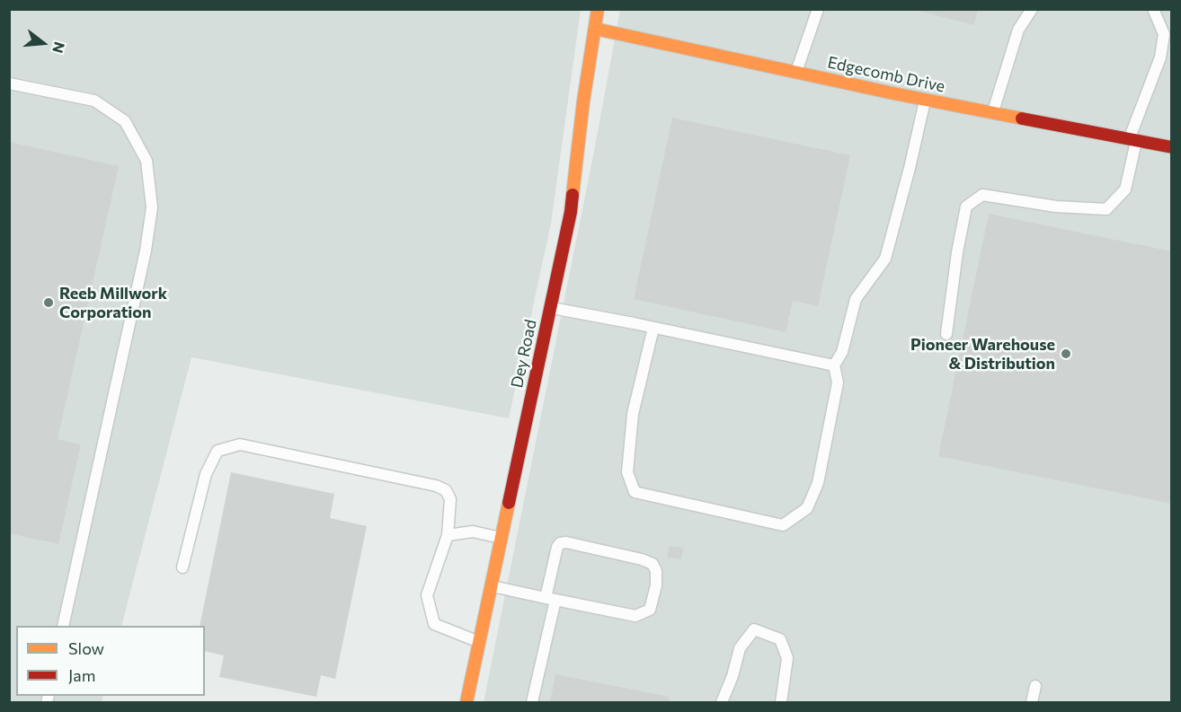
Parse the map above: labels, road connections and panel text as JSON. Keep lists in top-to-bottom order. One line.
{"streets":{"street":["Edgecomb Drive","Dey Road"]},"crossings":[["Edgecomb Drive","Dey Road"]],"places":["Reeb Millwork Corporation","Pioneer Warehouse & Distribution"],"legend":["Slow","Jam"],"north":"right"}
